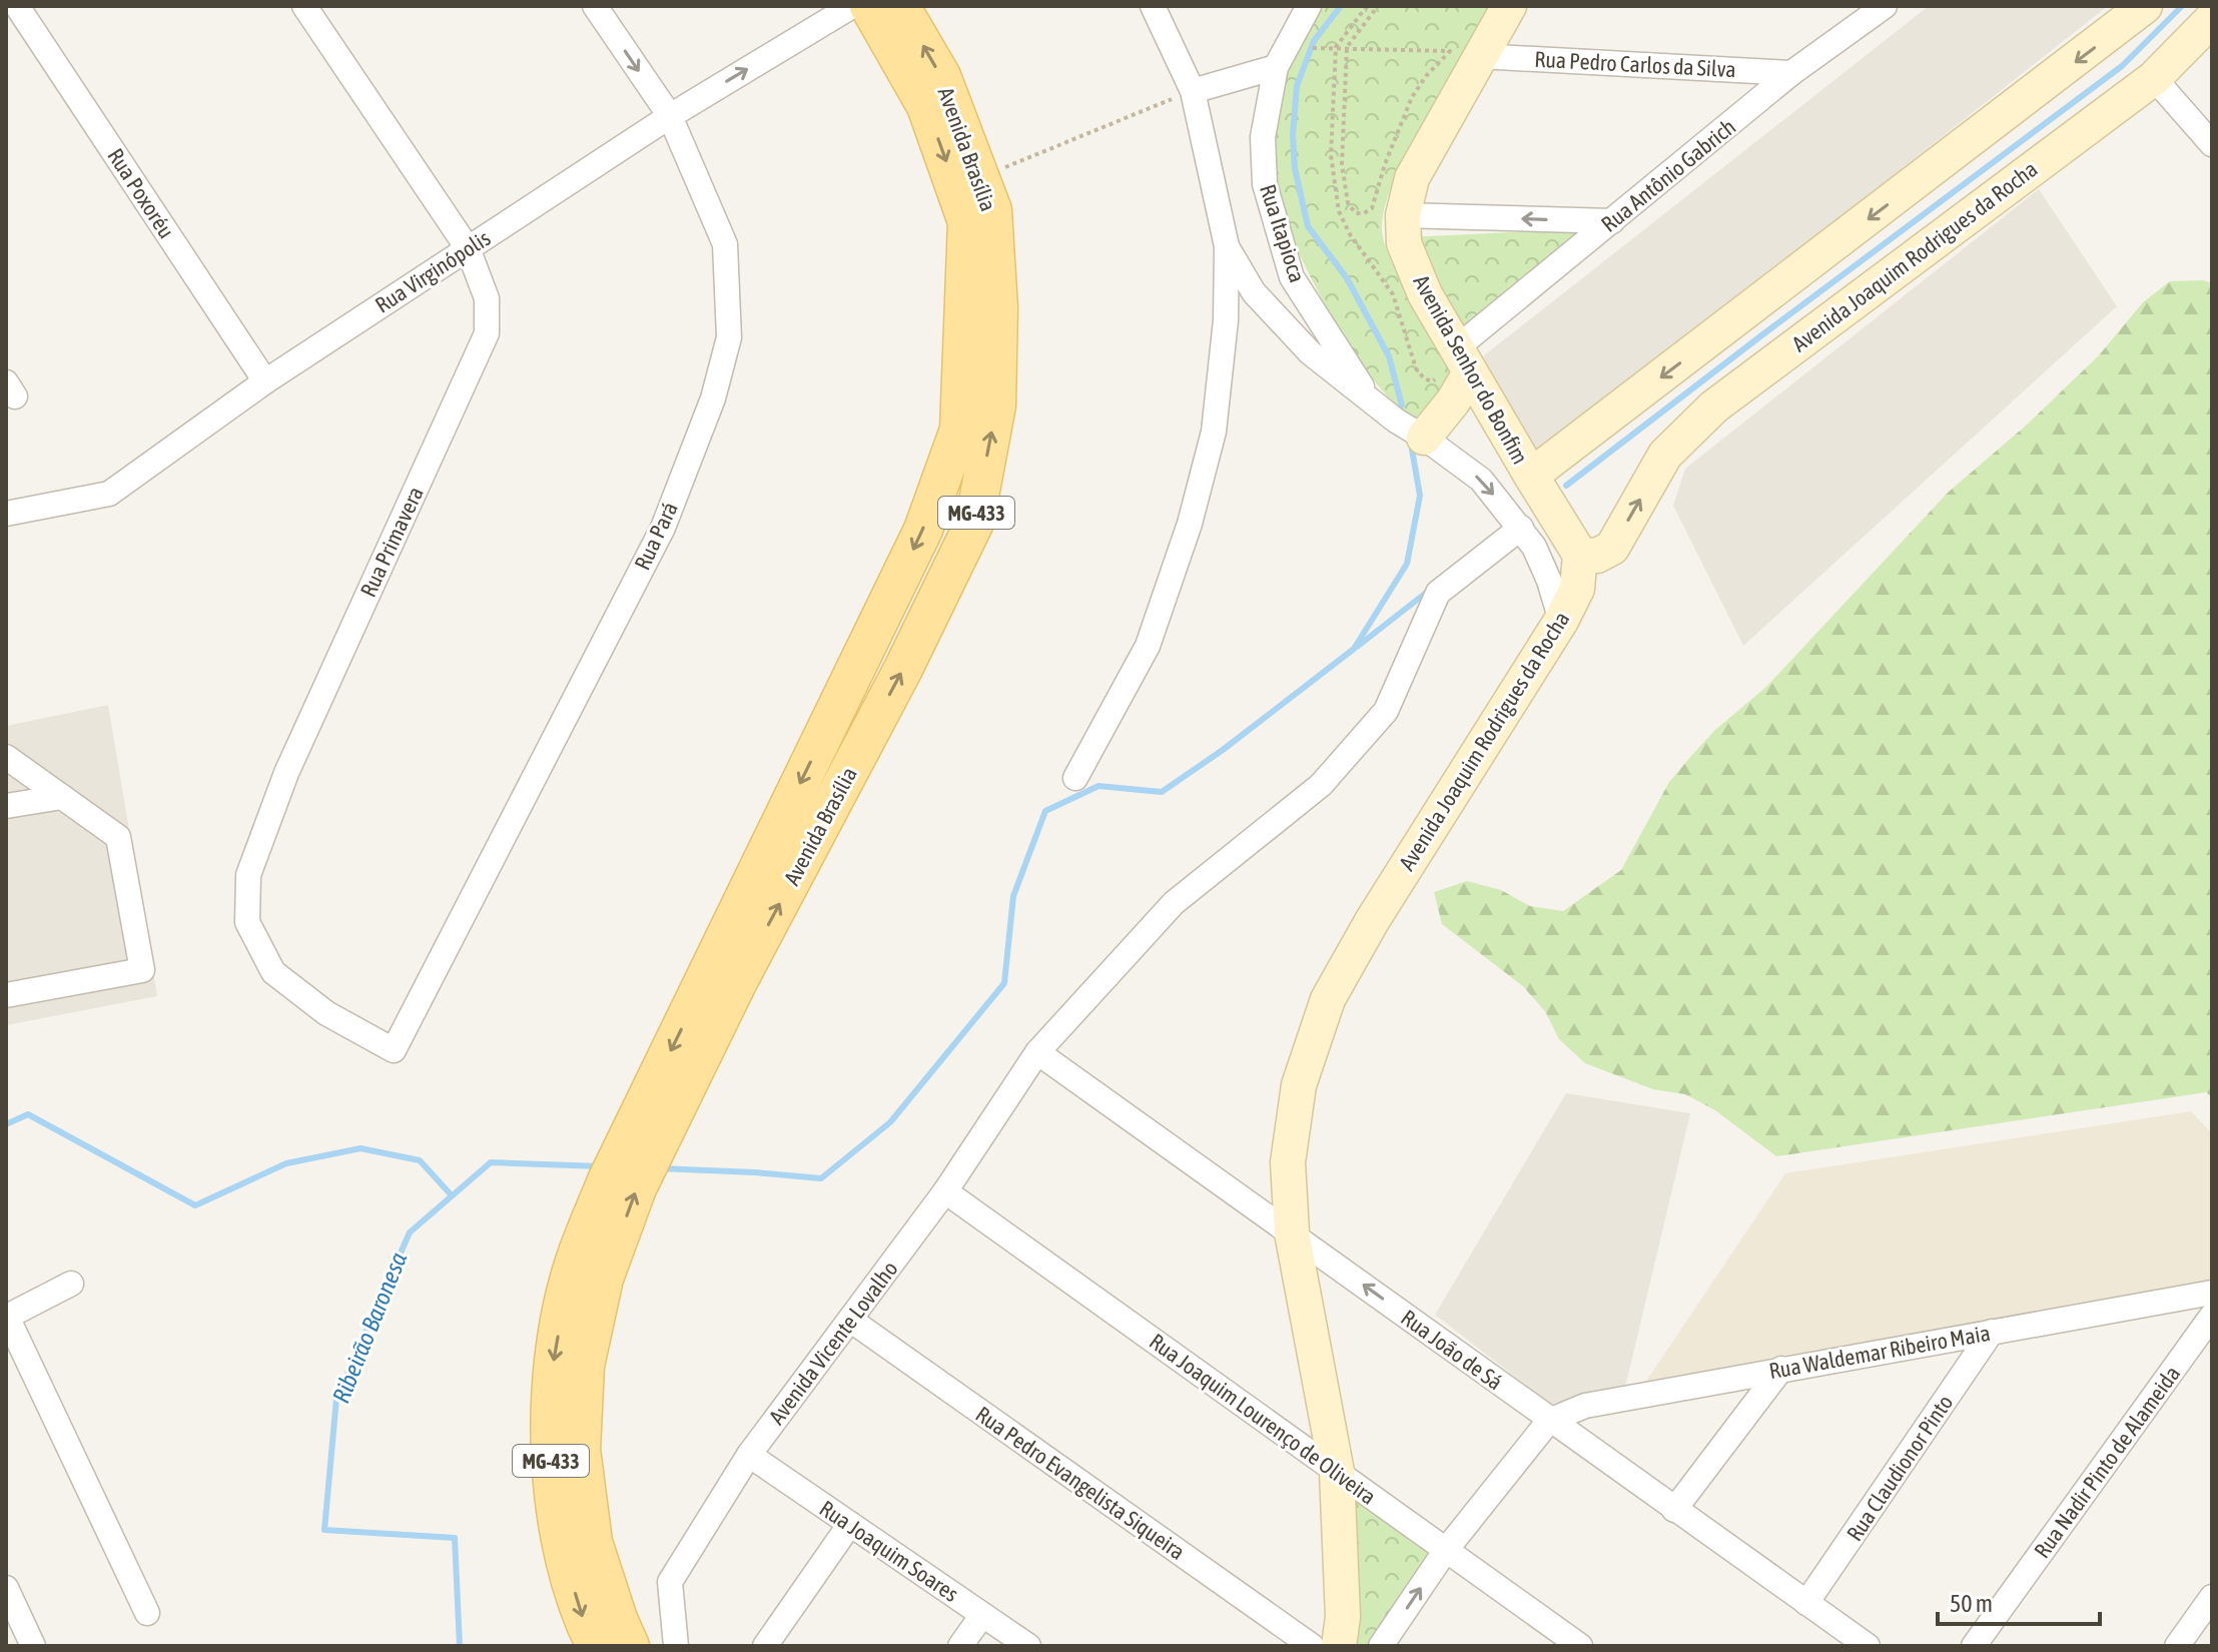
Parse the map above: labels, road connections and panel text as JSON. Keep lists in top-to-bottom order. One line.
{"streets":{"main road":["Avenida Brasília","MG-433"],"street":["Rua Pedro Carlos da Silva","Rua Antônio Gabrich","Rua Poxoréu","Rua Itapioca","Avenida Joaquim Rodrigues da Rocha","Rua Virginópolis","Avenida Senhor do Bonfim","Rua Pará","Rua Primavera","Avenida Vicente Lovalho","Rua João de Sá","Rua Waldemar Ribeiro Maia","Rua Joaquim Lourenço de Oliveira","Rua Nadir Pinto de Alameida","Rua Claudionor Pinto","Rua Pedro Evangelista Siqueira","Rua Joaquim Soares"]},"crossings":[["Rua Pedro Carlos da Silva","Rua Antônio Gabrich"],["Rua Pedro Carlos da Silva","Avenida Senhor do Bonfim"],["Rua Antônio Gabrich","Avenida Senhor do Bonfim"],["Rua Poxoréu","Rua Virginópolis"],["Avenida Joaquim Rodrigues da Rocha","Avenida Senhor do Bonfim"],["Avenida Joaquim Rodrigues da Rocha","Rua João de Sá"],["Avenida Joaquim Rodrigues da Rocha","Rua Joaquim Lourenço de Oliveira"],["Rua Virginópolis","Rua Pará"],["Rua Virginópolis","Rua Primavera"],["Rua Pará","Rua Primavera"],["Avenida Vicente Lovalho","Rua João de Sá"],["Avenida Vicente Lovalho","Rua Joaquim Lourenço de Oliveira"],["Avenida Vicente Lovalho","Rua Pedro Evangelista Siqueira"],["Avenida Vicente Lovalho","Rua Joaquim Soares"],["Rua João de Sá","Rua Waldemar Ribeiro Maia"],["Rua João de Sá","Rua Claudionor Pinto"],["Rua Waldemar Ribeiro Maia","Rua Claudionor Pinto"]],"water":["Ribeirão Baronesa"],"scale_bar":"50 m"}
